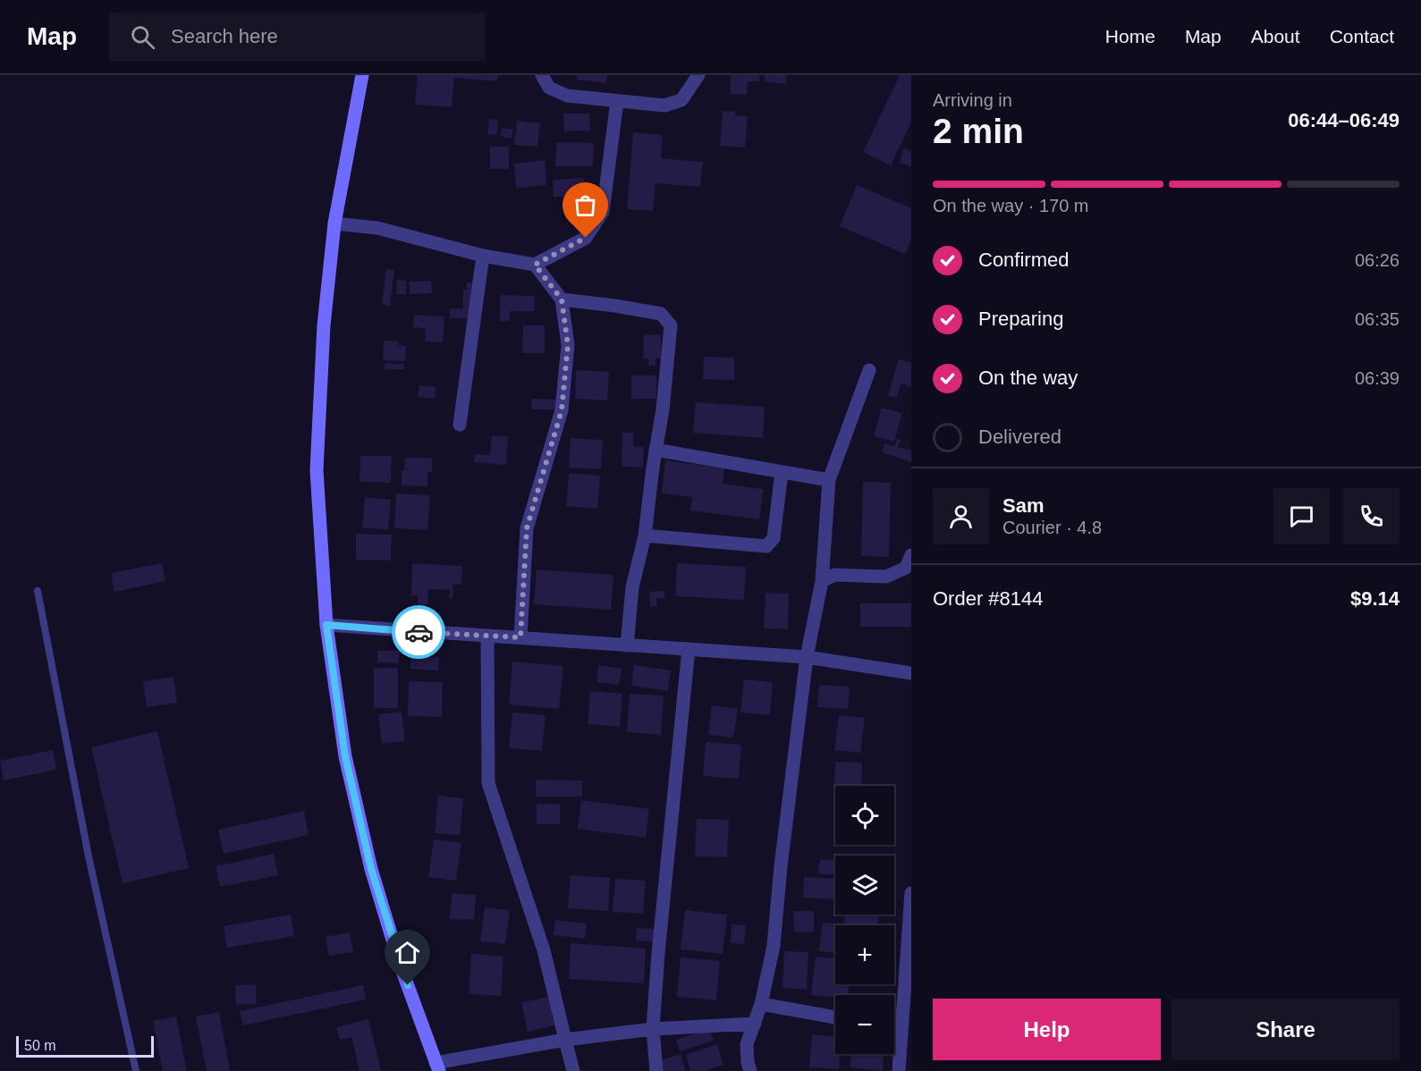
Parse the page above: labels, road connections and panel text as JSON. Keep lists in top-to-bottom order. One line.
{"scale_bar":"50 m","page":{"header":"Map","search":"Search here","nav":["Home","Map","About","Contact"],"heading":["2 min","Arriving in","06:44–06:49"],"panel":["Sam","Courier · 4.8","Order #8144","$9.14"],"bar":"On the way · 170 m","list":[["Confirmed","06:26"],["Preparing","06:35"],["On the way","06:39"],"Delivered"],"map_buttons":["+","−"],"buttons":["Help","Share"],"scale":"50 m"}}
